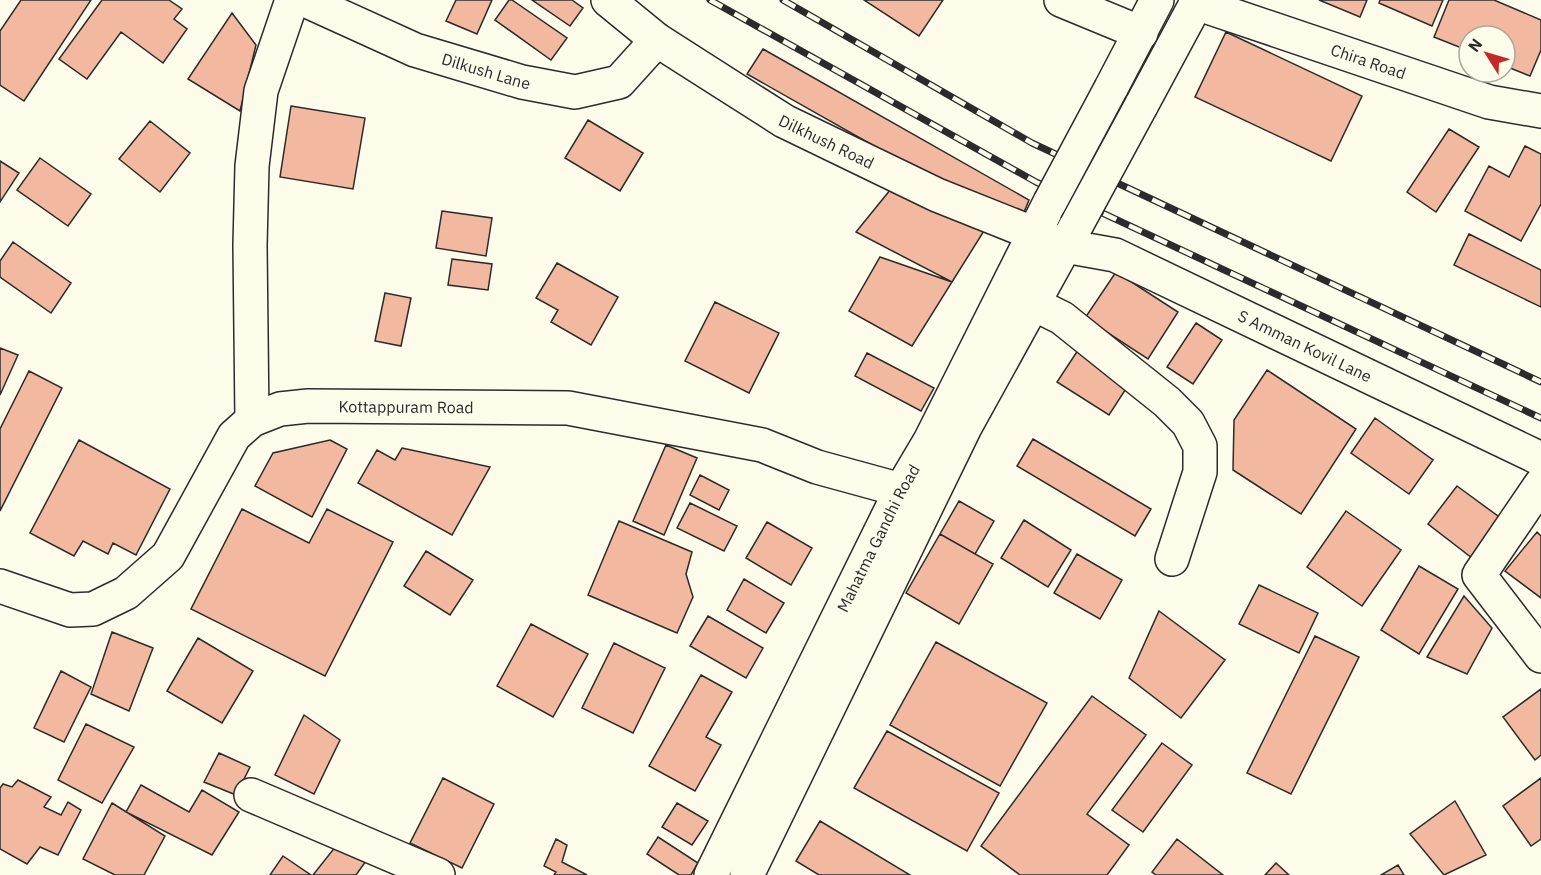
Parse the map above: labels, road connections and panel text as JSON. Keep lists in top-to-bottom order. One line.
{"streets":{"street":["Chira Road","Dilkush Lane","Dilkhush Road","S Amman Kovil Lane","Kottappuram Road","Mahatma Gandhi Road"]},"crossings":[["Chira Road","Mahatma Gandhi Road"],["Dilkush Lane","Dilkhush Road"],["Dilkhush Road","S Amman Kovil Lane"],["Dilkhush Road","Mahatma Gandhi Road"],["S Amman Kovil Lane","Mahatma Gandhi Road"],["Kottappuram Road","Mahatma Gandhi Road"]],"north":"top left"}
